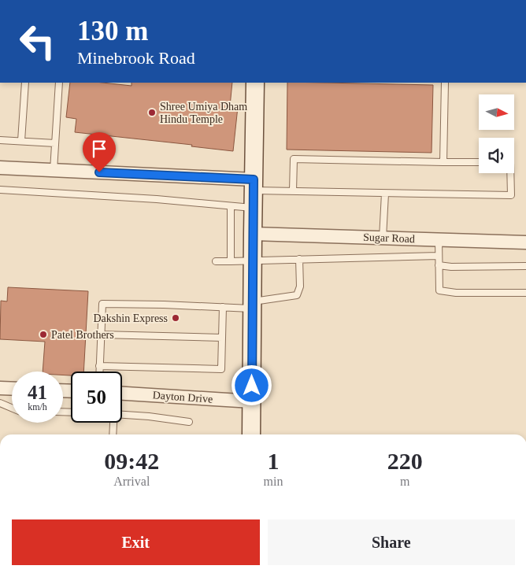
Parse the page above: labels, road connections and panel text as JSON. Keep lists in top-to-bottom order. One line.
{"streets":{"street":["Sugar Road","Dayton Drive"]},"places":["Shree Umiya Dham Hindu Temple","Dakshin Express","Patel Brothers"],"north":"right","page":{"turn":["130 m","Minebrook Road"],"speed":"41 km/h","limit":"50","eta":["09:42","Arrival","1","min","220","m"],"buttons":["Exit","Share"]}}
